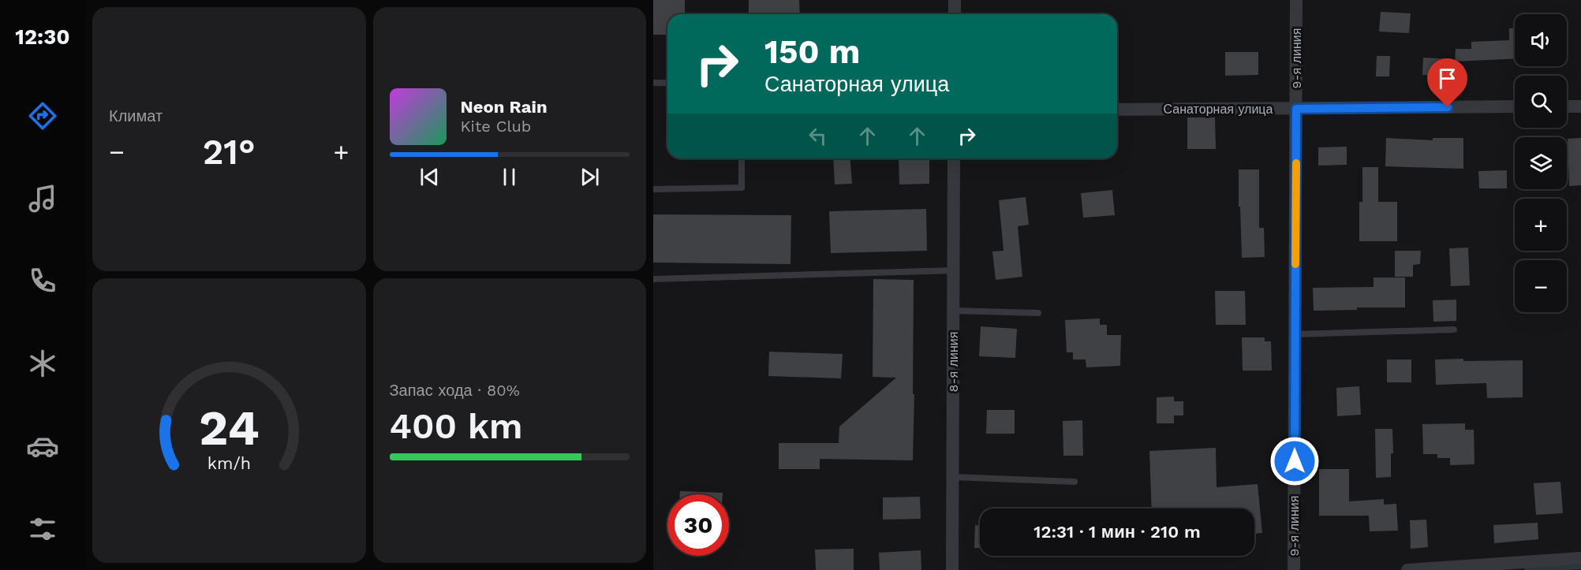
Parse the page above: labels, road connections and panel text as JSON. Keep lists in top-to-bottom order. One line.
{"streets":{"street":["9-я линия","Санаторная улица","8-я линия"]},"crossings":[["9-я линия","Санаторная улица"]],"page":{"tabs":"12:30","tile":["Климат",["Запас хода · 80%","400 km"]],"map_buttons":["+","−"],"turn":["150 m","Санаторная улица"],"song":["Neon Rain","Kite Club"],"heat":["−","21°","+"],"limit":"30","trip":"12:31 · 1 мин · 210 m","gauge":["24","km/h"]}}
